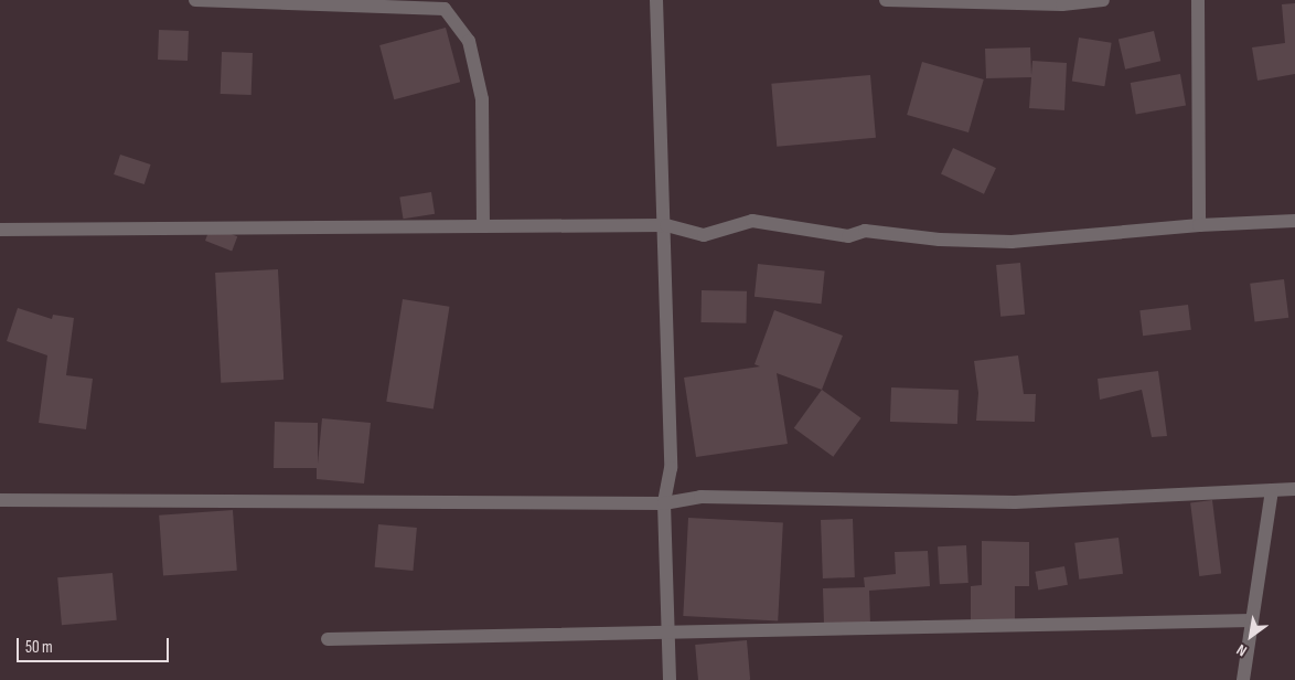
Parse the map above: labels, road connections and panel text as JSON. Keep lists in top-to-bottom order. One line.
{"scale_bar":"50 m","north":"bottom left"}
